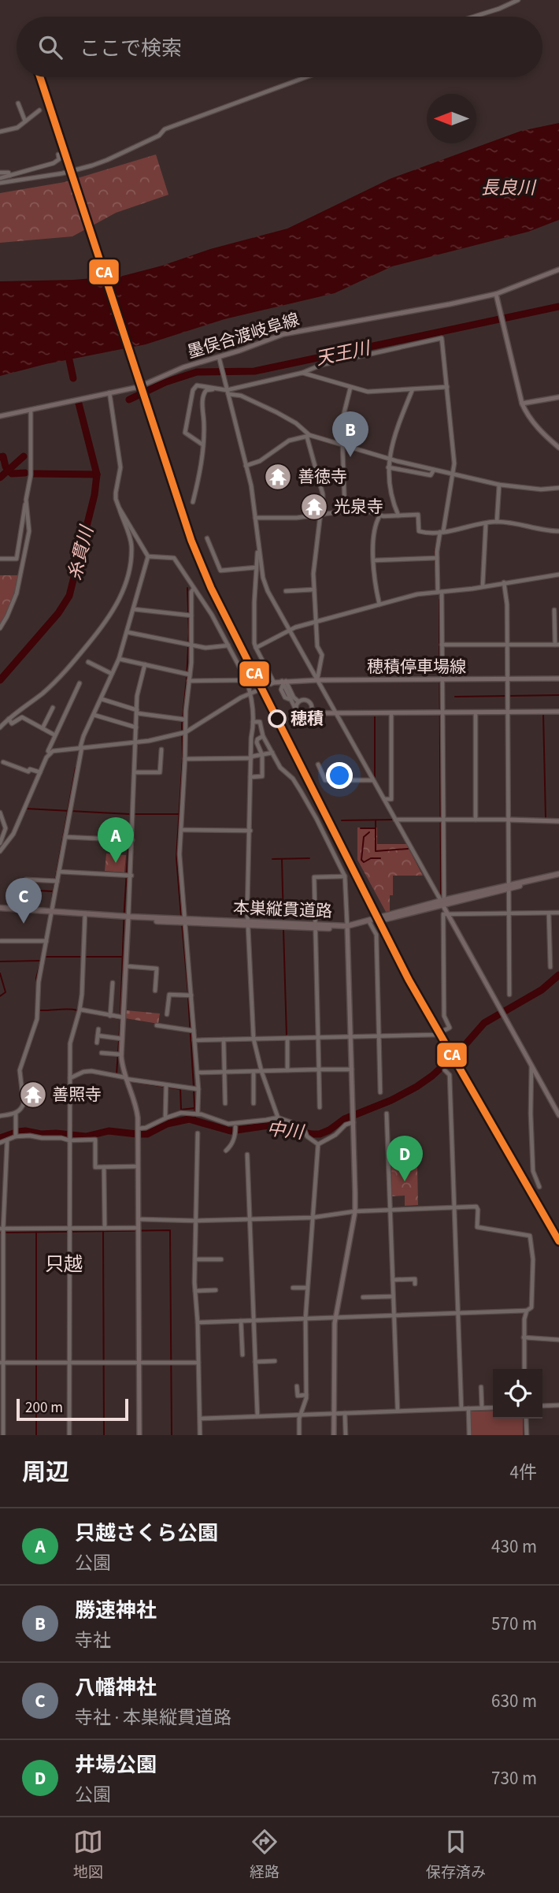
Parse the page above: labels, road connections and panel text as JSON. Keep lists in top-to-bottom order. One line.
{"streets":{"main road":["本巣縦貫道路"],"street":["墨俣合渡岐阜線","穂積停車場線"]},"districts":["只越"],"water":["長良川","天王川","糸貫川","中川"],"places":{"temple":["善徳寺","光泉寺","善照寺"],"other":["穂積"]},"lines":["transit line CA"],"scale_bar":"200 m","north":"left","page":{"search":"ここで検索","pins":["B","A","C","D"],"scale":"200 m","heading":["周辺","4件"],"list":[{"mark":"A","name":"只越さくら公園","note":"公園","value":"430 m"},{"mark":"B","name":"勝速神社","note":"寺社","value":"570 m"},{"mark":"C","name":"八幡神社","note":"寺社 · 本巣縦貫道路","value":"630 m"},{"mark":"D","name":"井場公園","note":"公園","value":"730 m"}],"nav":["地図","経路","保存済み"]}}
